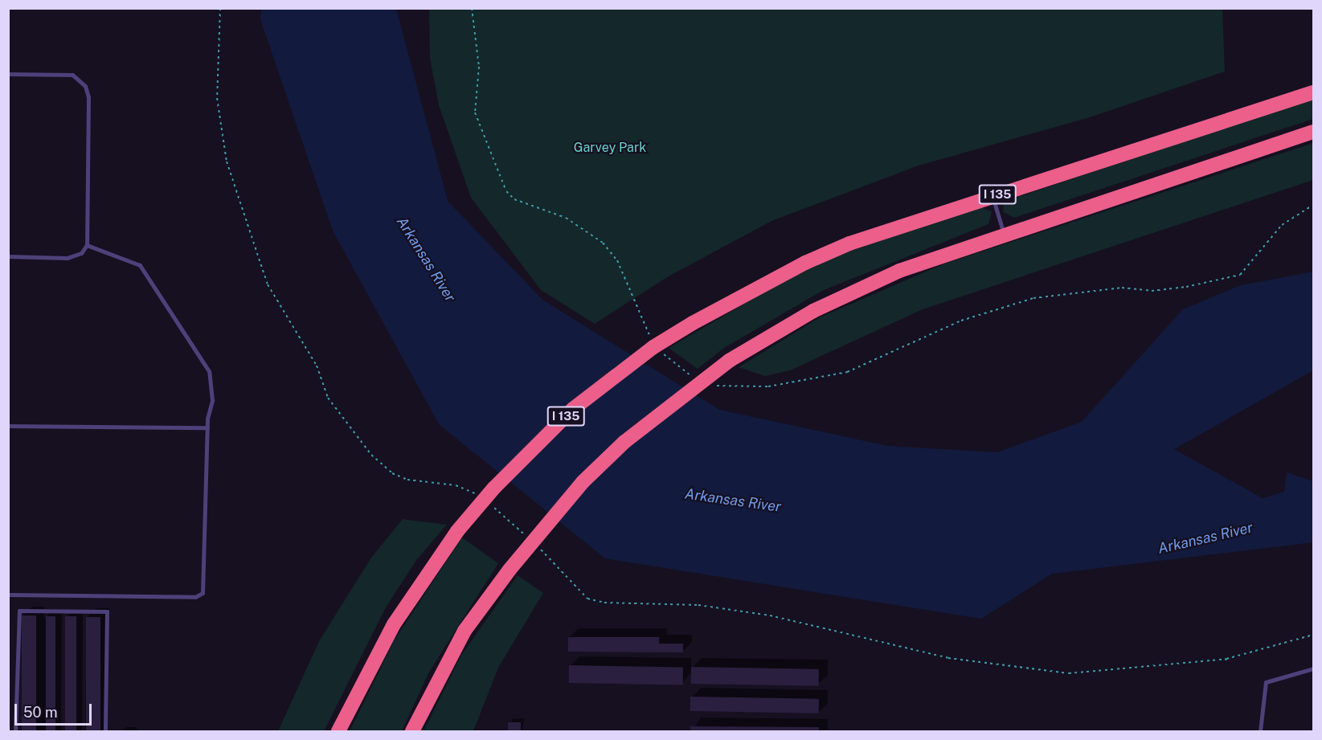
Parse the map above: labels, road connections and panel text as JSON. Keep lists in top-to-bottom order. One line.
{"streets":{"highway":["I 135"]},"water":["Arkansas River"],"parks":["Garvey Park"],"scale_bar":"50 m"}
